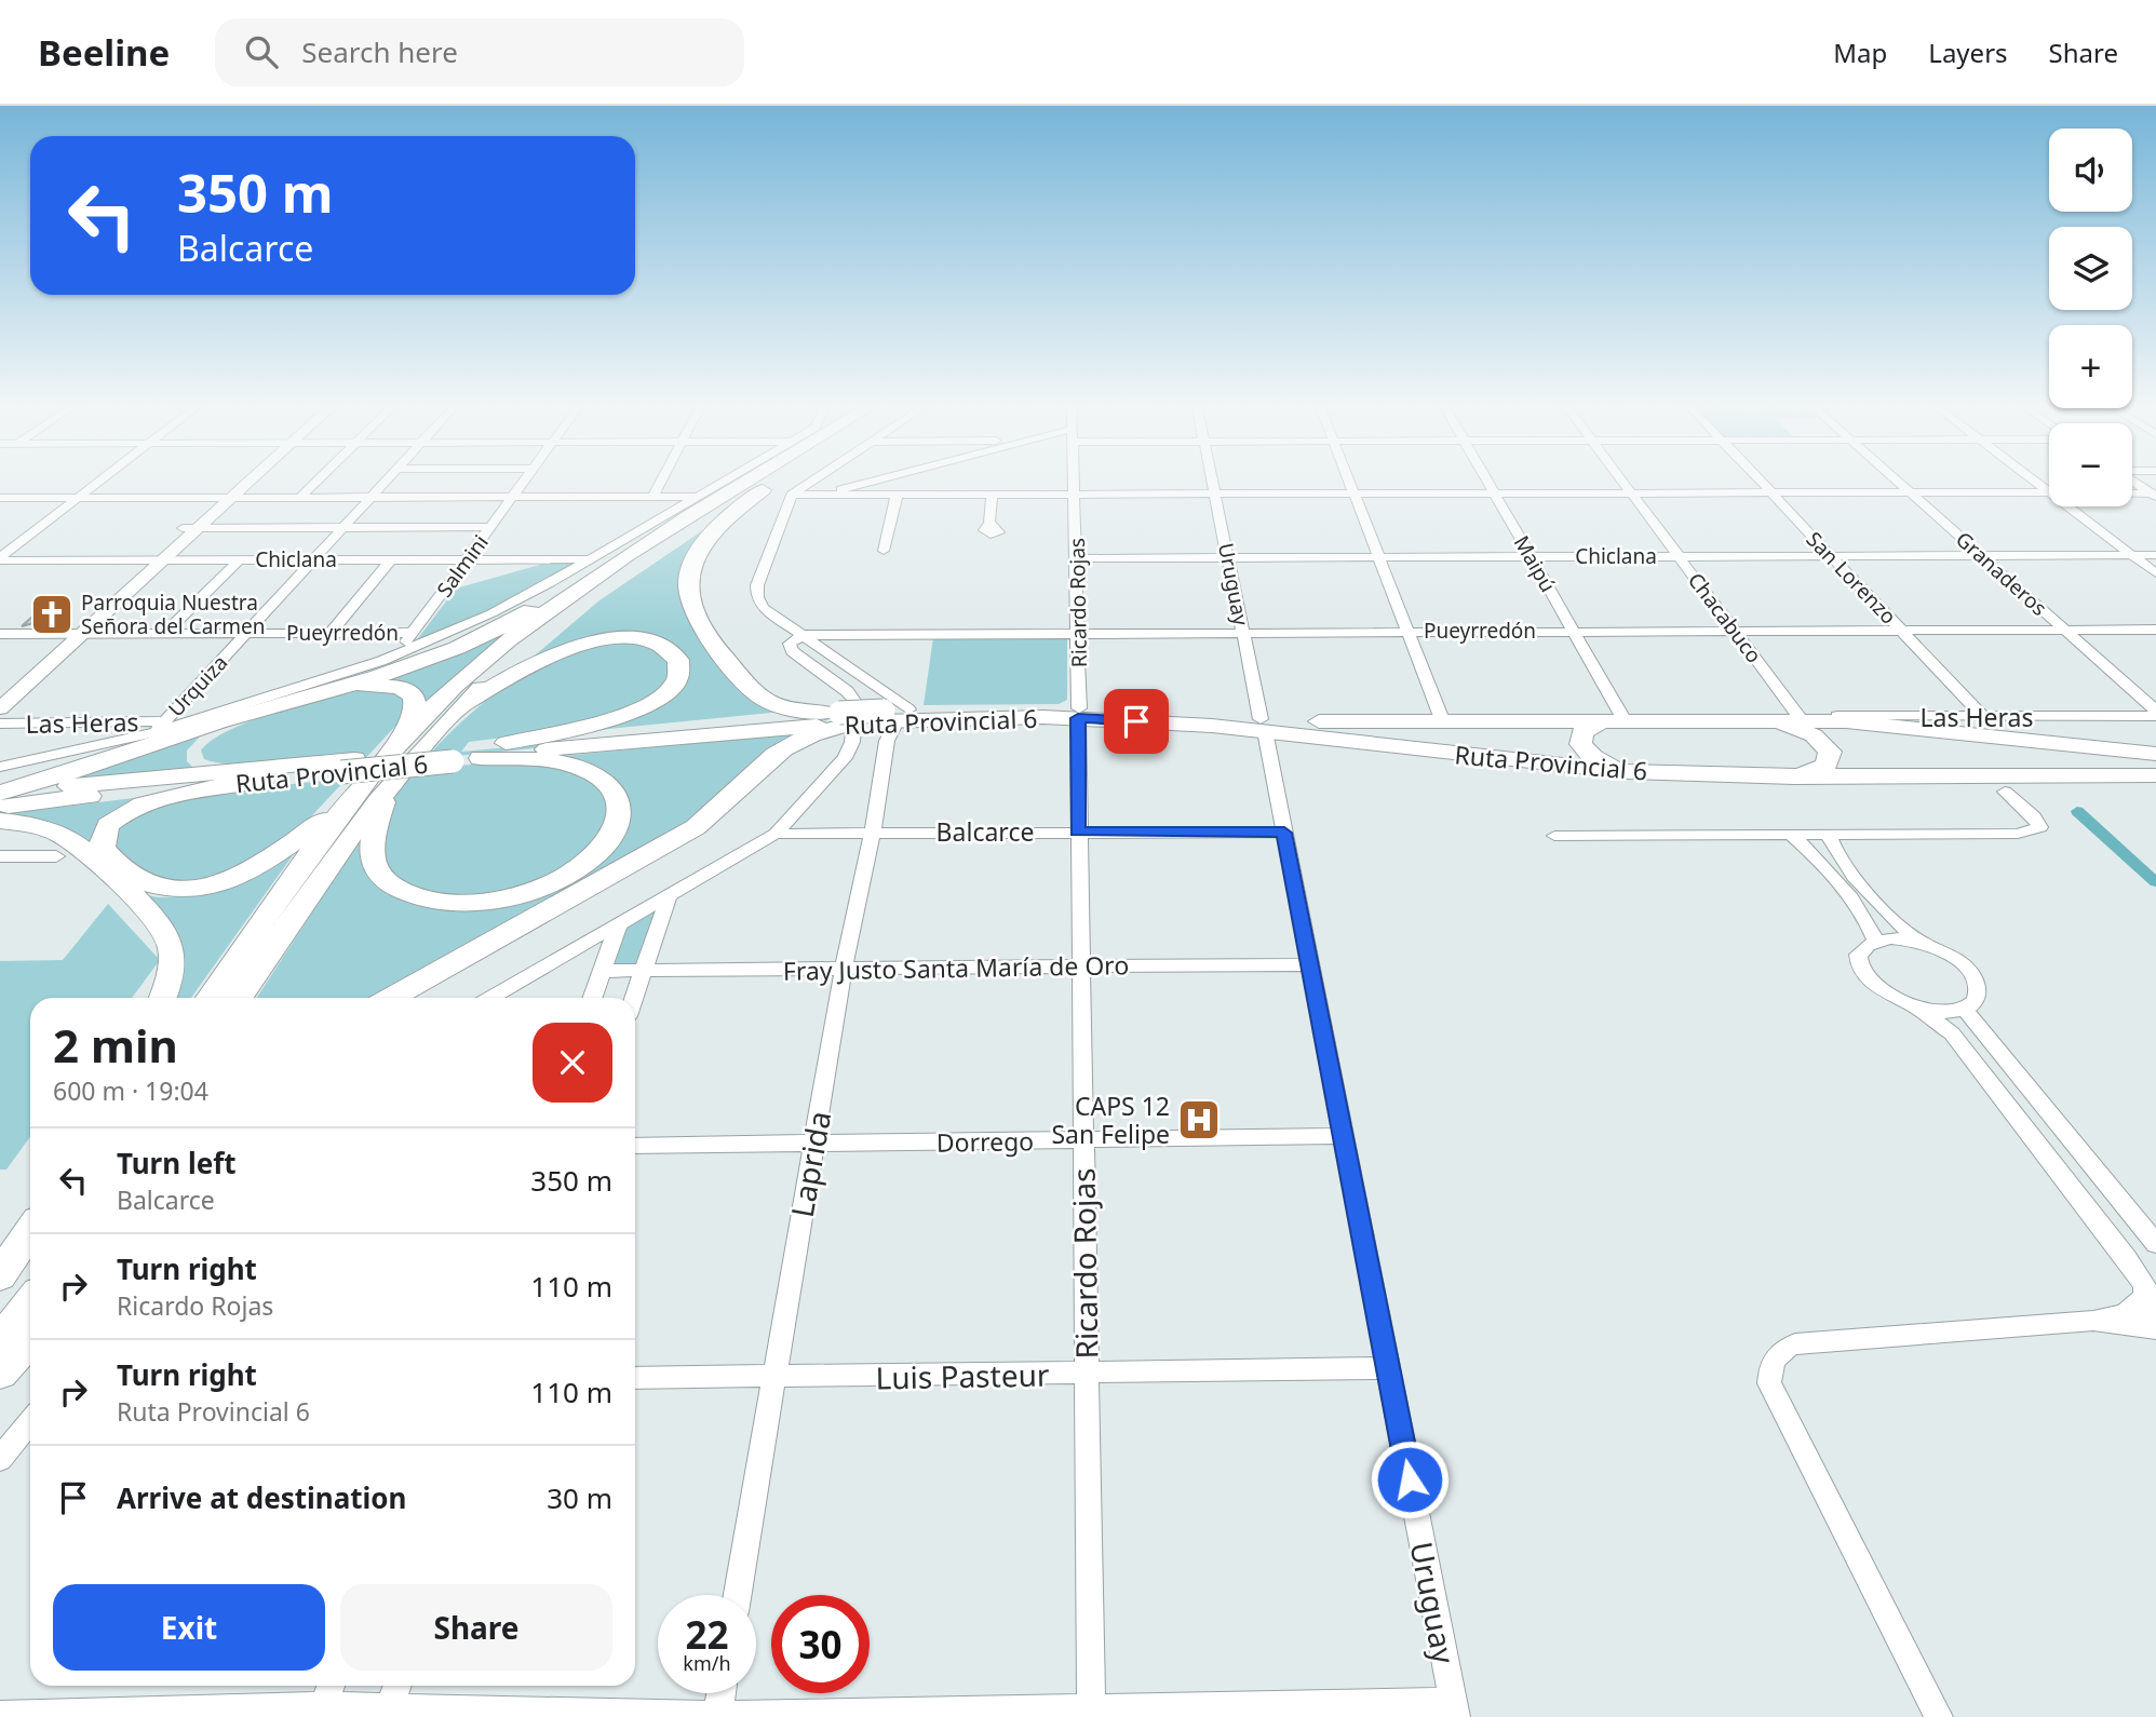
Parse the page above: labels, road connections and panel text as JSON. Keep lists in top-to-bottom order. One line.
{"streets":{"highway":["Ruta Provincial 6"],"street":["Chiclana","Maipú","Salmini","Granaderos","San Lorenzo","Uruguay","Ricardo Rojas","Chacabuco","Pueyrredón","Urquiza","Las Heras","Balcarce","Fray Justo Santa María de Oro","Dorrego","Laprida","Luis Pasteur"]},"crossings":[["Chiclana","Maipú"],["Chiclana","Salmini"],["Chiclana","Granaderos"],["Chiclana","San Lorenzo"],["Chiclana","Uruguay"],["Chiclana","Ricardo Rojas"],["Chiclana","Chacabuco"],["Chiclana","Urquiza"],["Maipú","Pueyrredón"],["Maipú","Ruta Provincial 6"],["Salmini","Pueyrredón"],["Granaderos","Pueyrredón"],["San Lorenzo","Pueyrredón"],["San Lorenzo","Las Heras"],["Uruguay","Pueyrredón"],["Uruguay","Ruta Provincial 6"],["Uruguay","Balcarce"],["Uruguay","Fray Justo Santa María de Oro"],["Uruguay","Dorrego"],["Uruguay","Luis Pasteur"],["Ricardo Rojas","Pueyrredón"],["Ricardo Rojas","Ruta Provincial 6"],["Ricardo Rojas","Balcarce"],["Ricardo Rojas","Fray Justo Santa María de Oro"],["Ricardo Rojas","Dorrego"],["Ricardo Rojas","Luis Pasteur"],["Chacabuco","Pueyrredón"],["Chacabuco","Las Heras"],["Chacabuco","Ruta Provincial 6"],["Pueyrredón","Urquiza"],["Urquiza","Las Heras"],["Las Heras","Ruta Provincial 6"],["Ruta Provincial 6","Laprida"],["Balcarce","Laprida"],["Fray Justo Santa María de Oro","Laprida"],["Dorrego","Laprida"],["Laprida","Luis Pasteur"]],"places":{"church":["Parroquia Nuestra Señora del Carmen"],"hospital":["CAPS 12 San Felipe"]},"page":{"header":"Beeline","search":"Search here","nav":["Map","Layers","Share"],"map_buttons":["+","−"],"turn":["350 m","Balcarce"],"heading":["2 min","600 m · 19:04"],"list":[{"name":"Turn left","note":"Balcarce","value":"350 m"},{"name":"Turn right","note":"Ricardo Rojas","value":"110 m"},{"name":"Turn right","note":"Ruta Provincial 6","value":"110 m"},{"name":"Arrive at destination","value":"30 m"}],"buttons":["Exit","Share"],"speed":"22 km/h","limit":"30"}}
